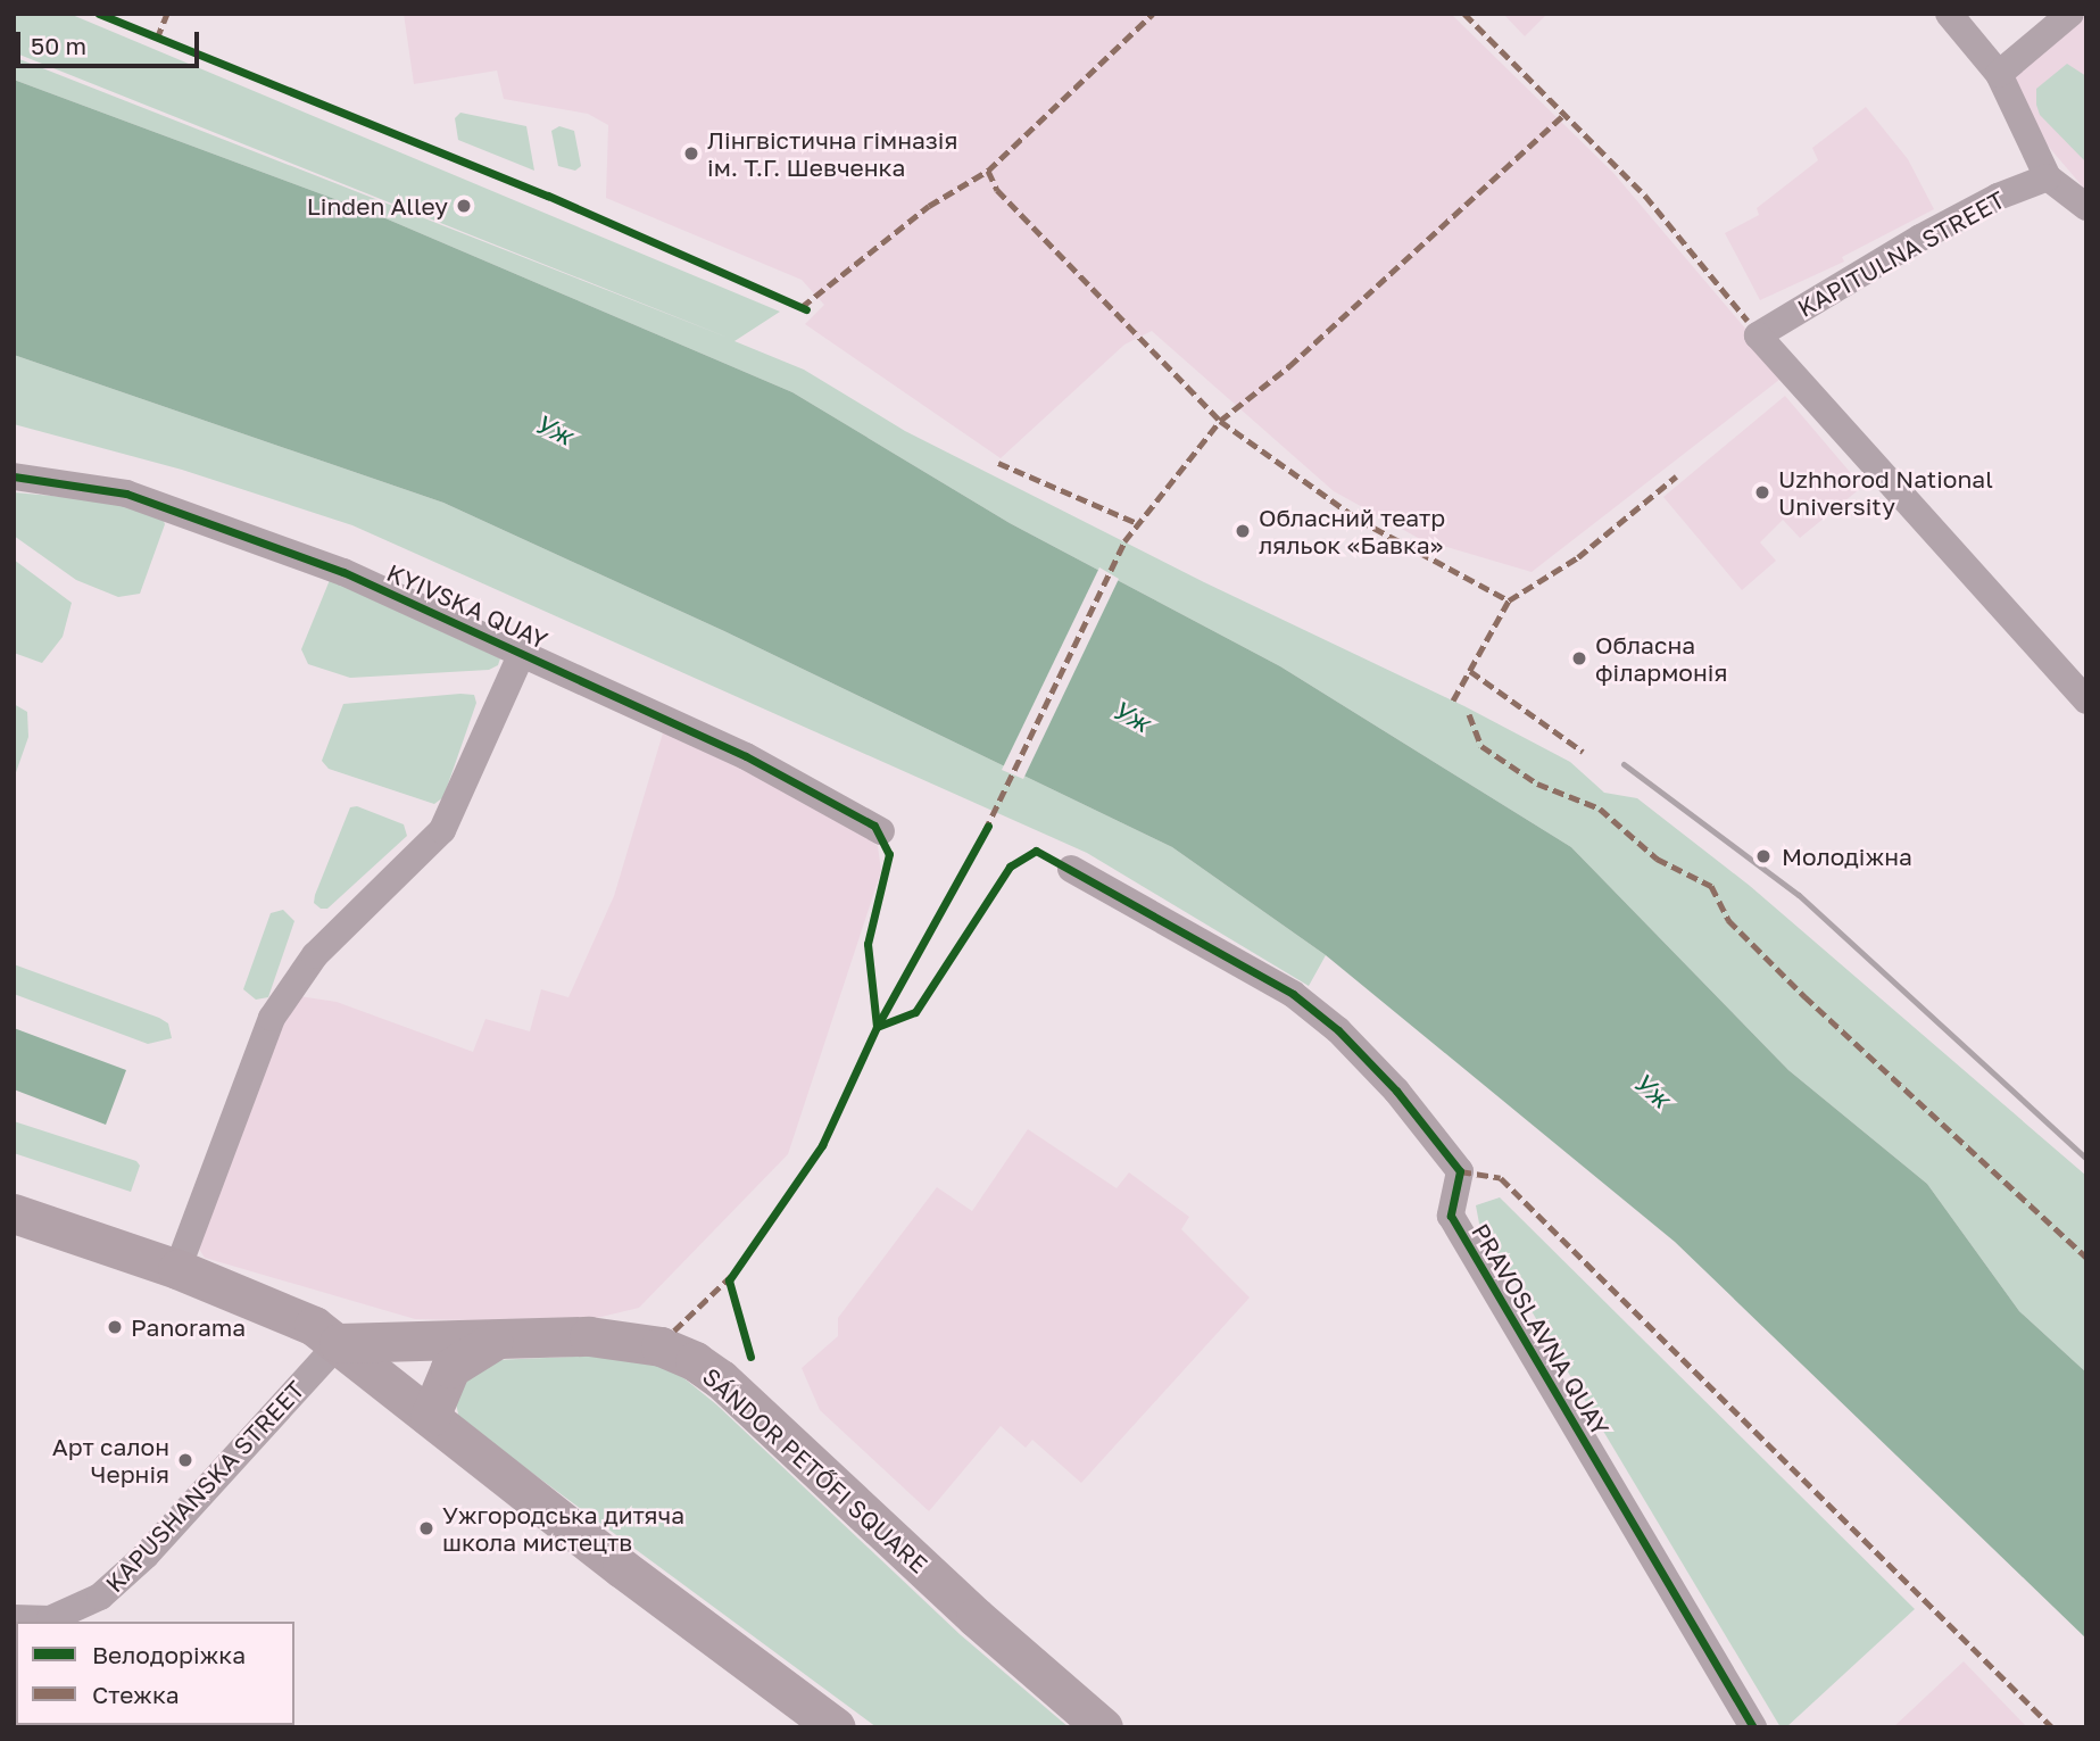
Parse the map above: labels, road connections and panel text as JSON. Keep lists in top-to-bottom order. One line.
{"streets":{"main road":["SÁNDOR PETŐFI SQUARE"],"street":["KAPITULNA STREET","KYIVSKA QUAY","PRAVOSLAVNA QUAY","KAPUSHANSKA STREET"]},"crossings":[["SÁNDOR PETŐFI SQUARE","KAPUSHANSKA STREET"]],"water":["Уж"],"places":["Лінгвістична гімназія ім. Т.Г. Шевченка","Linden Alley","Uzhhorod National University","Обласний театр ляльок «Бавка»","Обласна філармонія","Молодіжна","Panorama","Арт салон Чернія","Ужгородська дитяча школа мистецтв"],"legend":["Велодоріжка","Стежка"],"scale_bar":"50 m"}
